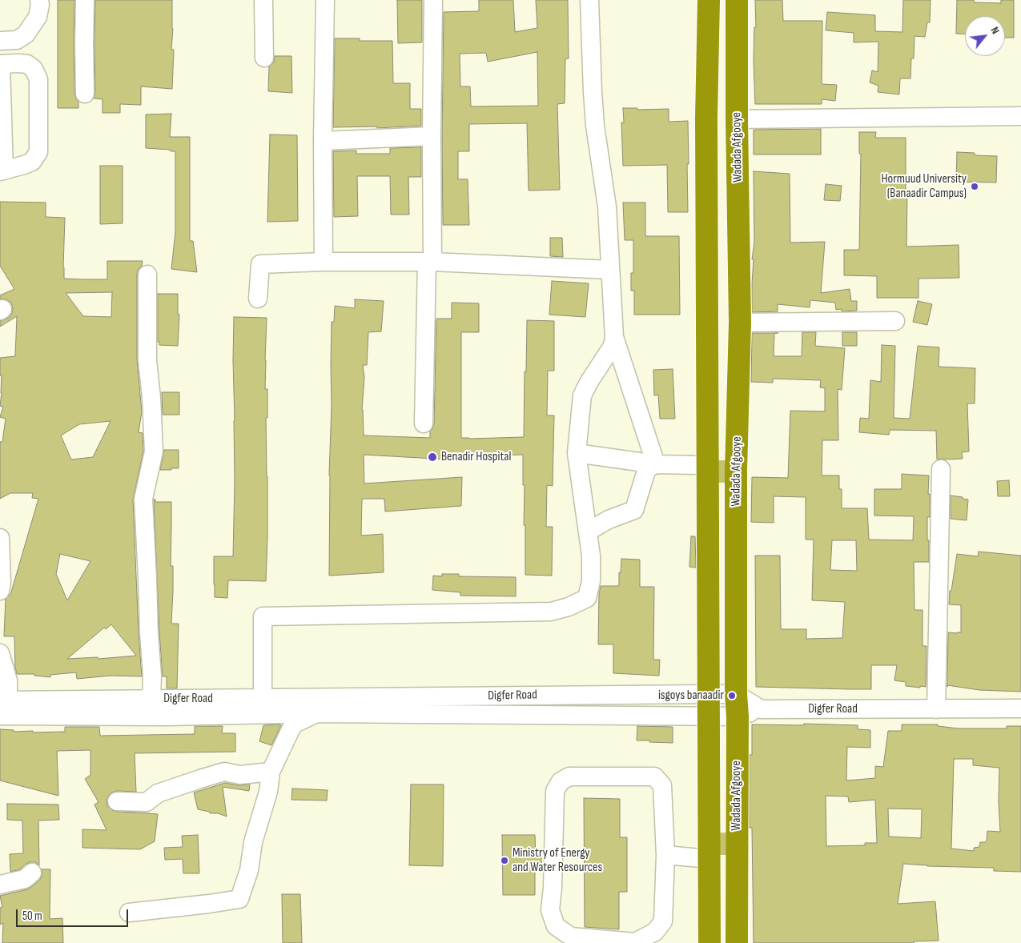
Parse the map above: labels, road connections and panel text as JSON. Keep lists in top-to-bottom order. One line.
{"streets":{"highway":["Wadada Afgooye"],"street":["Digfer Road"]},"crossings":[["Wadada Afgooye","Digfer Road"]],"places":["Hormuud University (Banaadir Campus)","Benadir Hospital","isgoys banaadir","Ministry of Energy and Water Resources"],"scale_bar":"50 m","north":"top right"}
